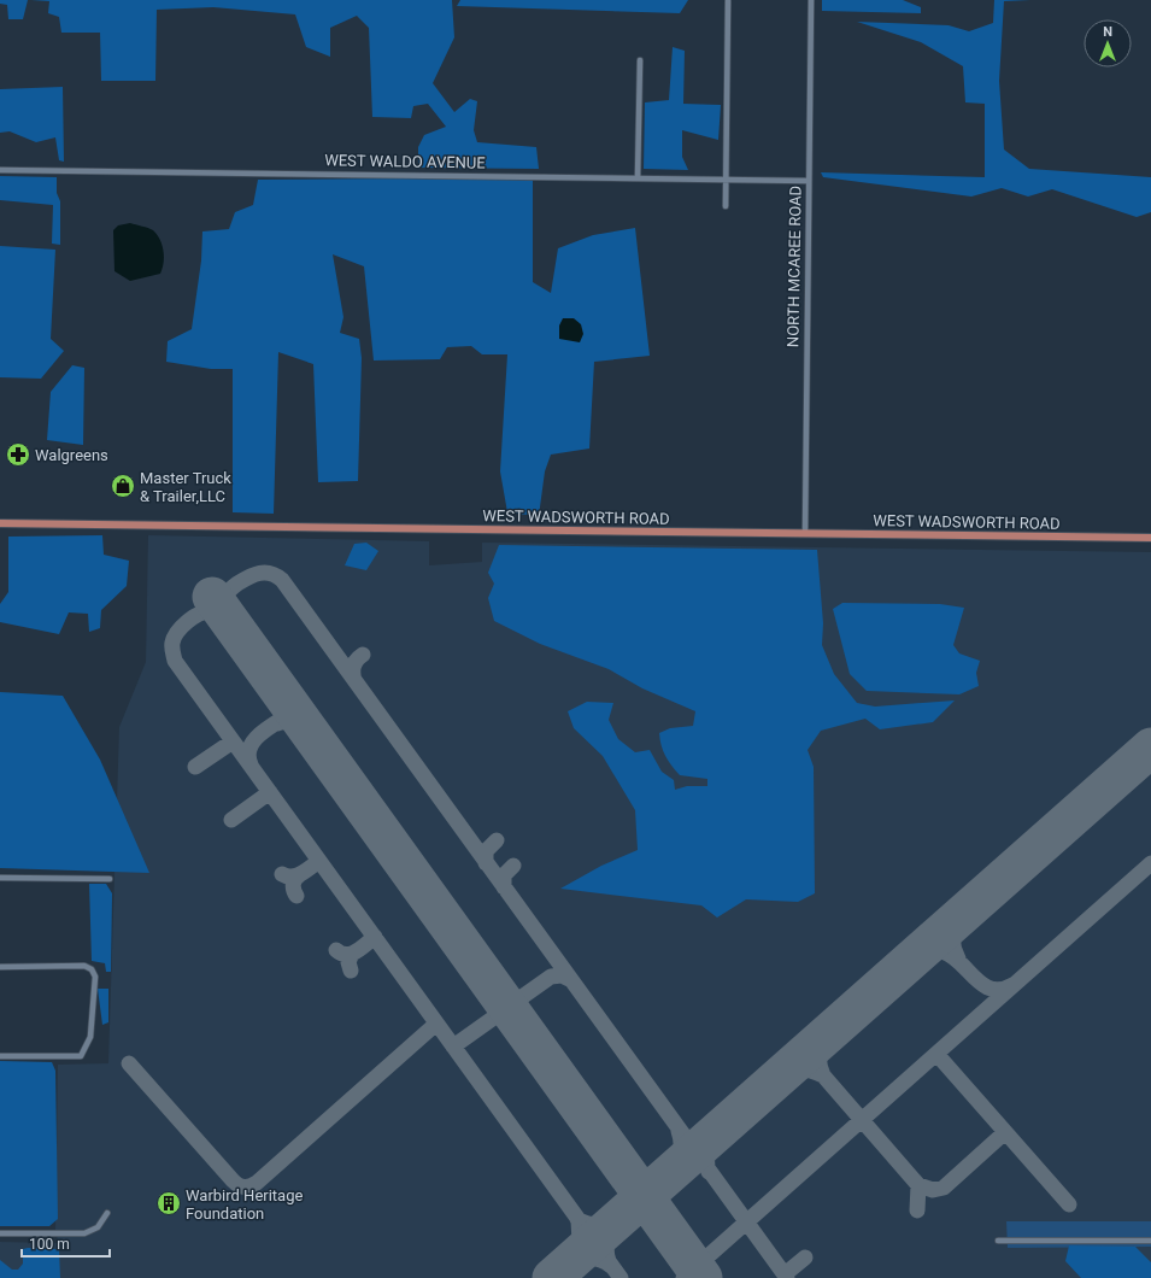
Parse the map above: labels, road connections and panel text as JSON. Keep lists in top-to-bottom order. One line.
{"streets":{"main road":["WEST WADSWORTH ROAD"],"street":["WEST WALDO AVENUE","NORTH MCAREE ROAD"]},"crossings":[["WEST WALDO AVENUE","NORTH MCAREE ROAD"],["NORTH MCAREE ROAD","WEST WADSWORTH ROAD"]],"places":{"pharmacy":["Walgreens"],"shop":["Master Truck & Trailer,LLC"],"building":["Warbird Heritage Foundation"]},"scale_bar":"100 m","north":"top"}
